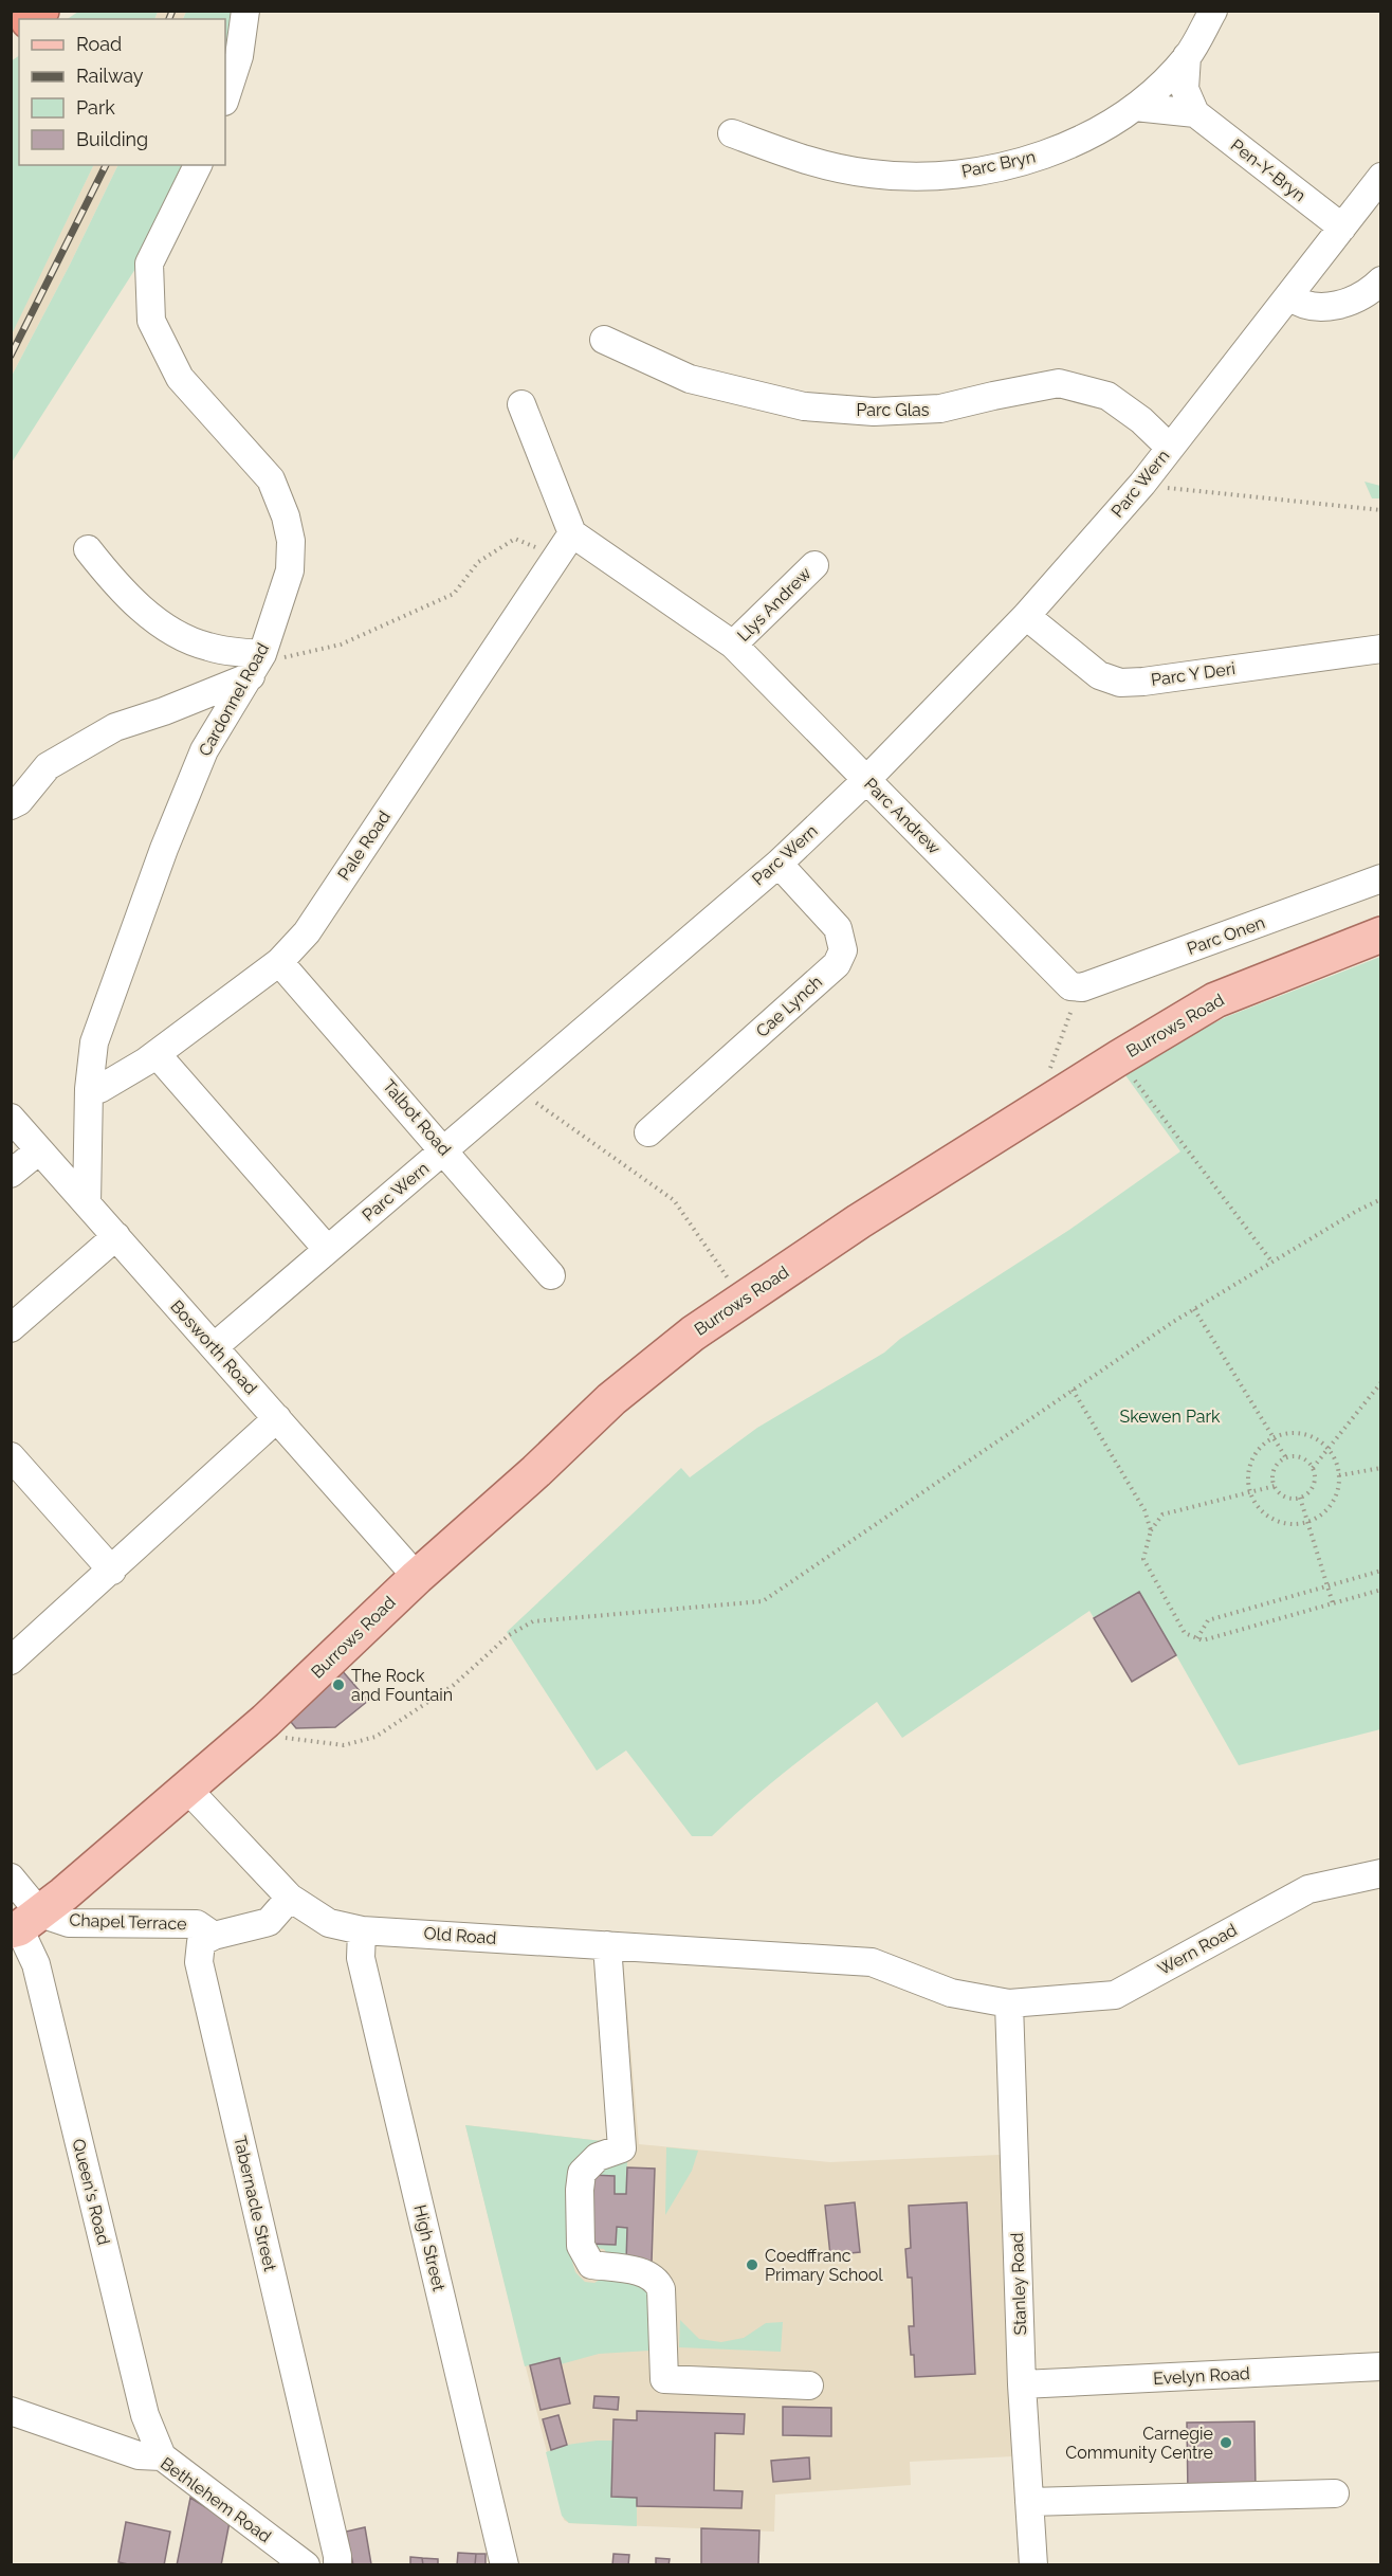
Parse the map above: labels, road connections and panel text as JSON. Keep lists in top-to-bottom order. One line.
{"streets":{"main road":["Burrows Road"],"street":["Parc Bryn","Pen-Y-Bryn","Parc Glas","Parc Wern","Llys Andrew","Parc Y Deri","Cardonnel Road","Parc Andrew","Pale Road","Parc Onen","Cae Lynch","Talbot Road","Bosworth Road","Chapel Terrace","Old Road","Wern Road","Queen's Road","Tabernacle Street","High Street","Stanley Road","Evelyn Road","Bethlehem Road"]},"crossings":[["Pen-Y-Bryn","Parc Wern"],["Parc Glas","Parc Wern"],["Parc Wern","Parc Y Deri"],["Parc Wern","Parc Andrew"],["Parc Wern","Cae Lynch"],["Parc Wern","Talbot Road"],["Parc Wern","Bosworth Road"],["Llys Andrew","Parc Andrew"],["Cardonnel Road","Pale Road"],["Cardonnel Road","Bosworth Road"],["Parc Andrew","Parc Onen"],["Pale Road","Talbot Road"],["Burrows Road","Bosworth Road"],["Burrows Road","Old Road"],["Chapel Terrace","Queen's Road"],["Chapel Terrace","Tabernacle Street"],["Old Road","Wern Road"],["Old Road","High Street"],["Old Road","Stanley Road"],["Wern Road","Stanley Road"],["Queen's Road","Bethlehem Road"],["Stanley Road","Evelyn Road"]],"parks":["Skewen Park"],"places":["The Rock and Fountain","Coedffranc Primary School","Carnegie Community Centre"],"legend":["Road","Railway","Park","Building"]}
